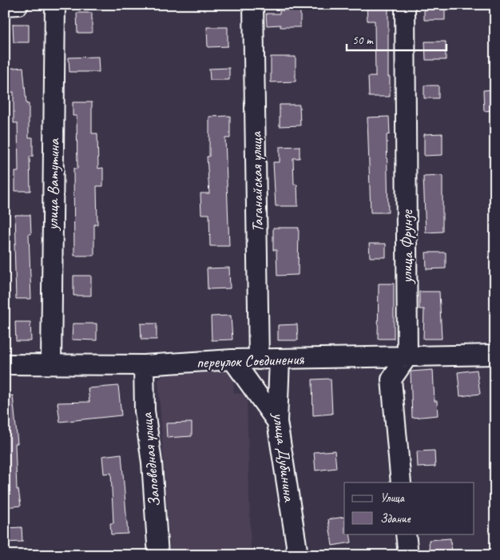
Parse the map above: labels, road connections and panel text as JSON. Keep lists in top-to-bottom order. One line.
{"streets":{"street":["Таганайская улица","улица Ватутина","улица Фрунзе","переулок Соединения","улица Дубинина","Заповедная улица"]},"crossings":[["Таганайская улица","переулок Соединения"],["улица Ватутина","переулок Соединения"],["улица Фрунзе","переулок Соединения"],["переулок Соединения","улица Дубинина"],["переулок Соединения","Заповедная улица"]],"legend":["Улица","Здание"],"scale_bar":"50 m"}
